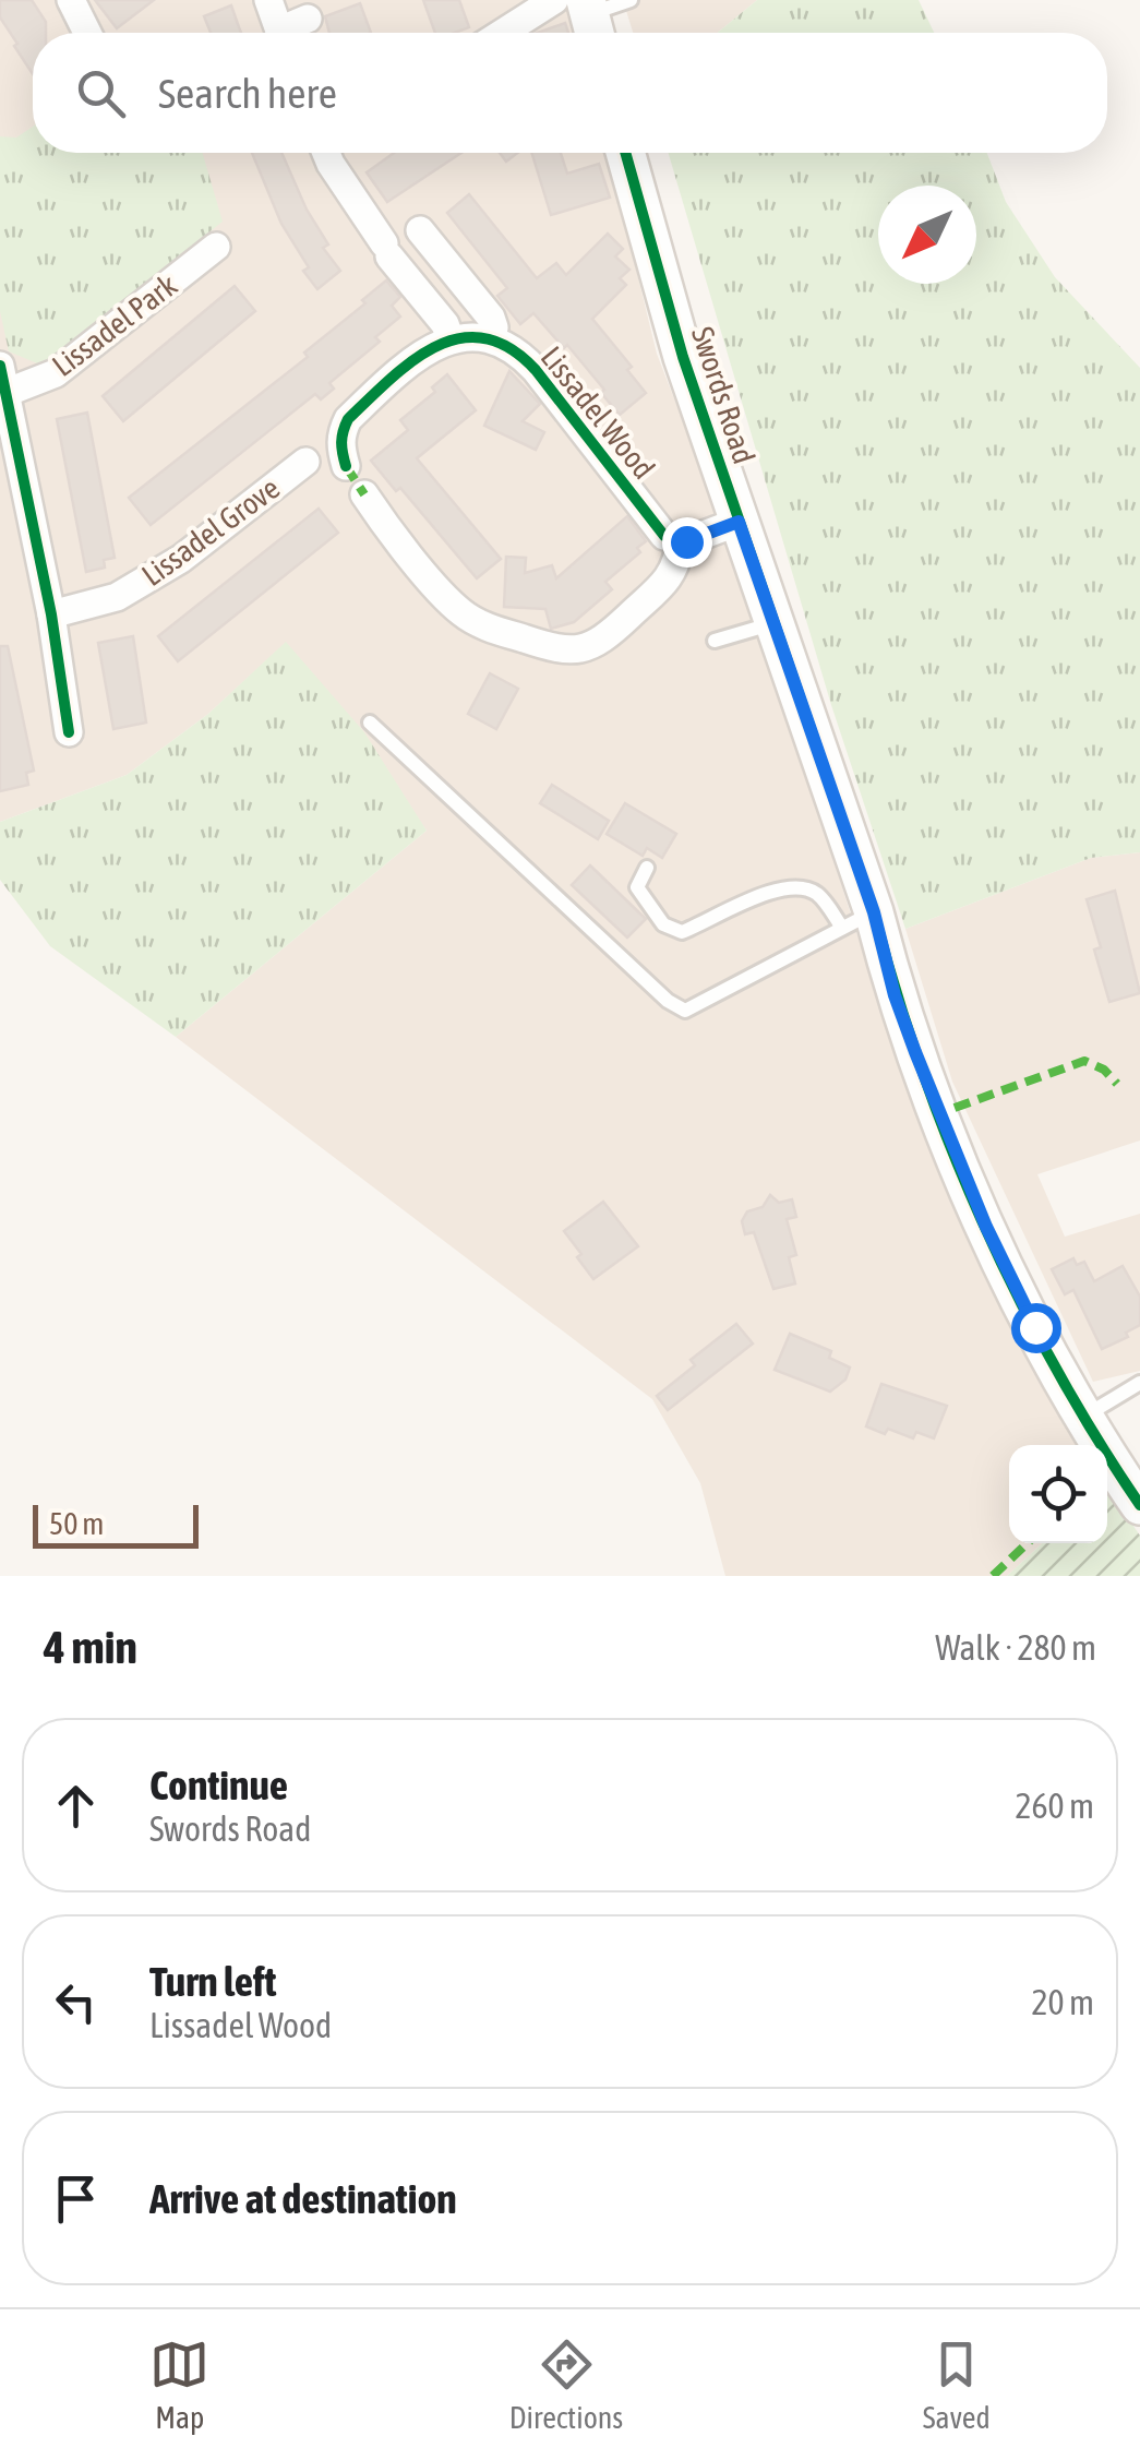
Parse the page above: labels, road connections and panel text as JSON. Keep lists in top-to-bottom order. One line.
{"streets":{"main road":["Swords Road"],"street":["Lissadel Park","Lissadel Wood","Lissadel Grove"]},"scale_bar":"50 m","north":"bottom left","page":{"search":"Search here","scale":"50 m","heading":["4 min","Walk · 280 m"],"list":[["Continue","Swords Road","260 m"],["Turn left","Lissadel Wood","20 m"],"Arrive at destination"],"nav":["Map","Directions","Saved"]}}
